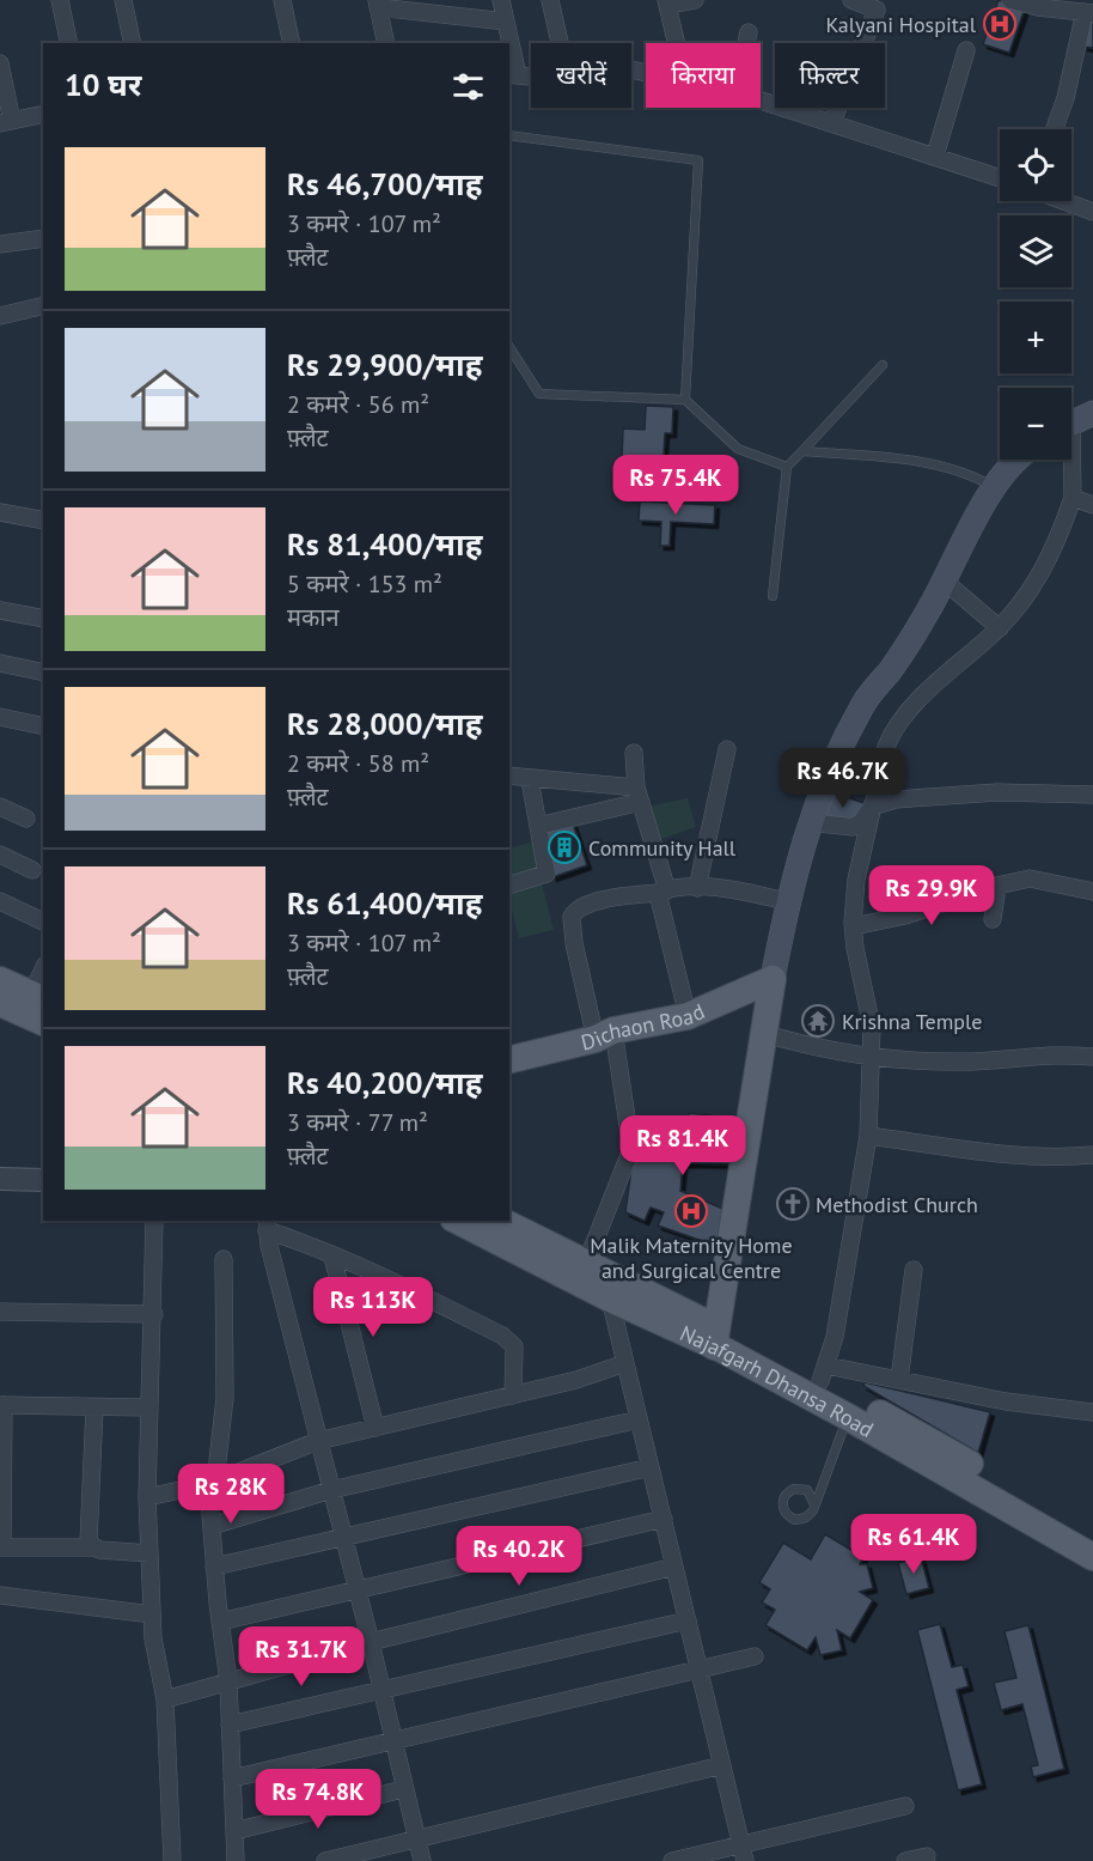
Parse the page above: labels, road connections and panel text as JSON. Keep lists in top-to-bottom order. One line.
{"streets":{"main road":["Dichaon Road","Najafgarh Dhansa Road"]},"places":{"hospital":["Kalyani Hospital","Malik Maternity Home and Surgical Centre"],"building":["Community Hall"],"temple":["Krishna Temple"],"church":["Methodist Church"]},"page":{"chip":["खरीदें","किराया","फ़िल्टर"],"heading":"10 घर","map_buttons":["+","−"],"list":[{"name":"Rs 46,700/माह","note":"3 कमरे · 107 m² · फ़्लैट"},{"name":"Rs 29,900/माह","note":"2 कमरे · 56 m² · फ़्लैट"},{"name":"Rs 81,400/माह","note":"5 कमरे · 153 m² · मकान"},{"name":"Rs 28,000/माह","note":"2 कमरे · 58 m² · फ़्लैट"},{"name":"Rs 61,400/माह","note":"3 कमरे · 107 m² · फ़्लैट"},{"name":"Rs 40,200/माह","note":"3 कमरे · 77 m² · फ़्लैट"}],"price":["Rs 75.4K","Rs 46.7K","Rs 29.9K","Rs 81.4K","Rs 113K","Rs 28K","Rs 61.4K","Rs 40.2K","Rs 31.7K","Rs 74.8K"]}}
